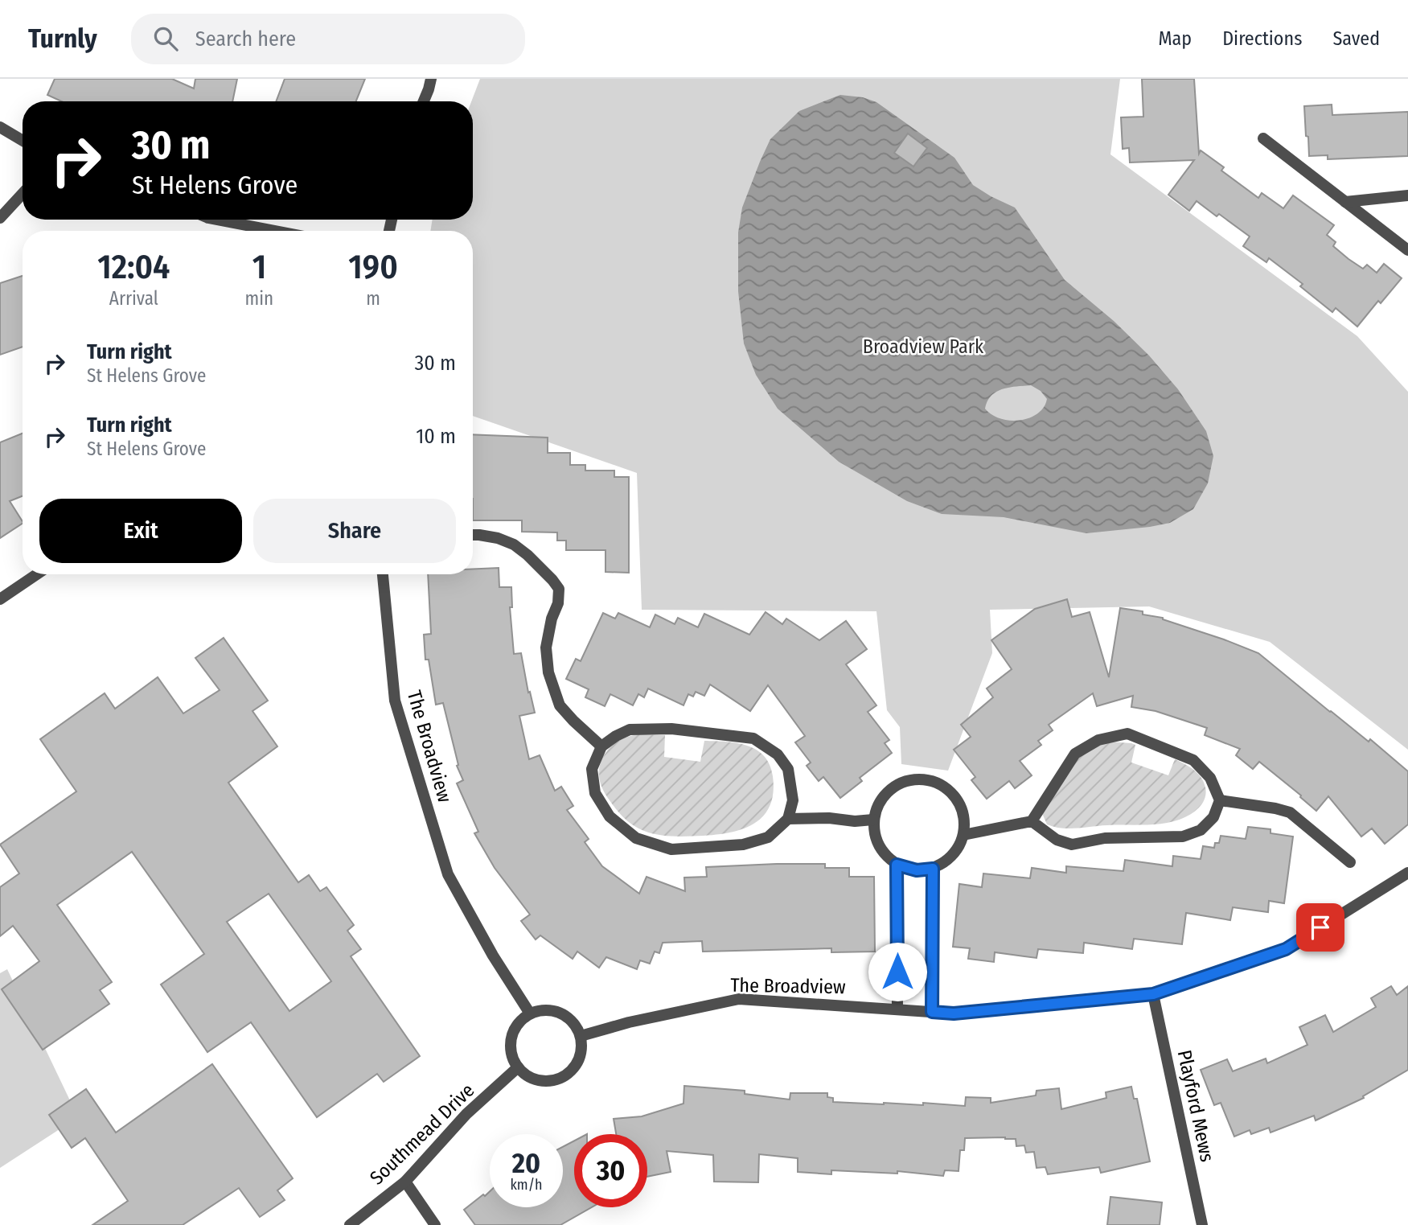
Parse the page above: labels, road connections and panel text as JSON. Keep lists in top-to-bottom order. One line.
{"streets":{"street":["The Broadview","Playford Mews","Southmead Drive"]},"crossings":[["The Broadview","Playford Mews"],["The Broadview","Southmead Drive"]],"parks":["Broadview Park"],"page":{"header":"Turnly","search":"Search here","nav":["Map","Directions","Saved"],"turn":["30 m","St Helens Grove"],"eta":["12:04","Arrival","1","min","190","m"],"list":[{"name":"Turn right","note":"St Helens Grove","value":"30 m"},{"name":"Turn right","note":"St Helens Grove","value":"10 m"}],"buttons":["Exit","Share"],"speed":"20 km/h","limit":"30"}}
